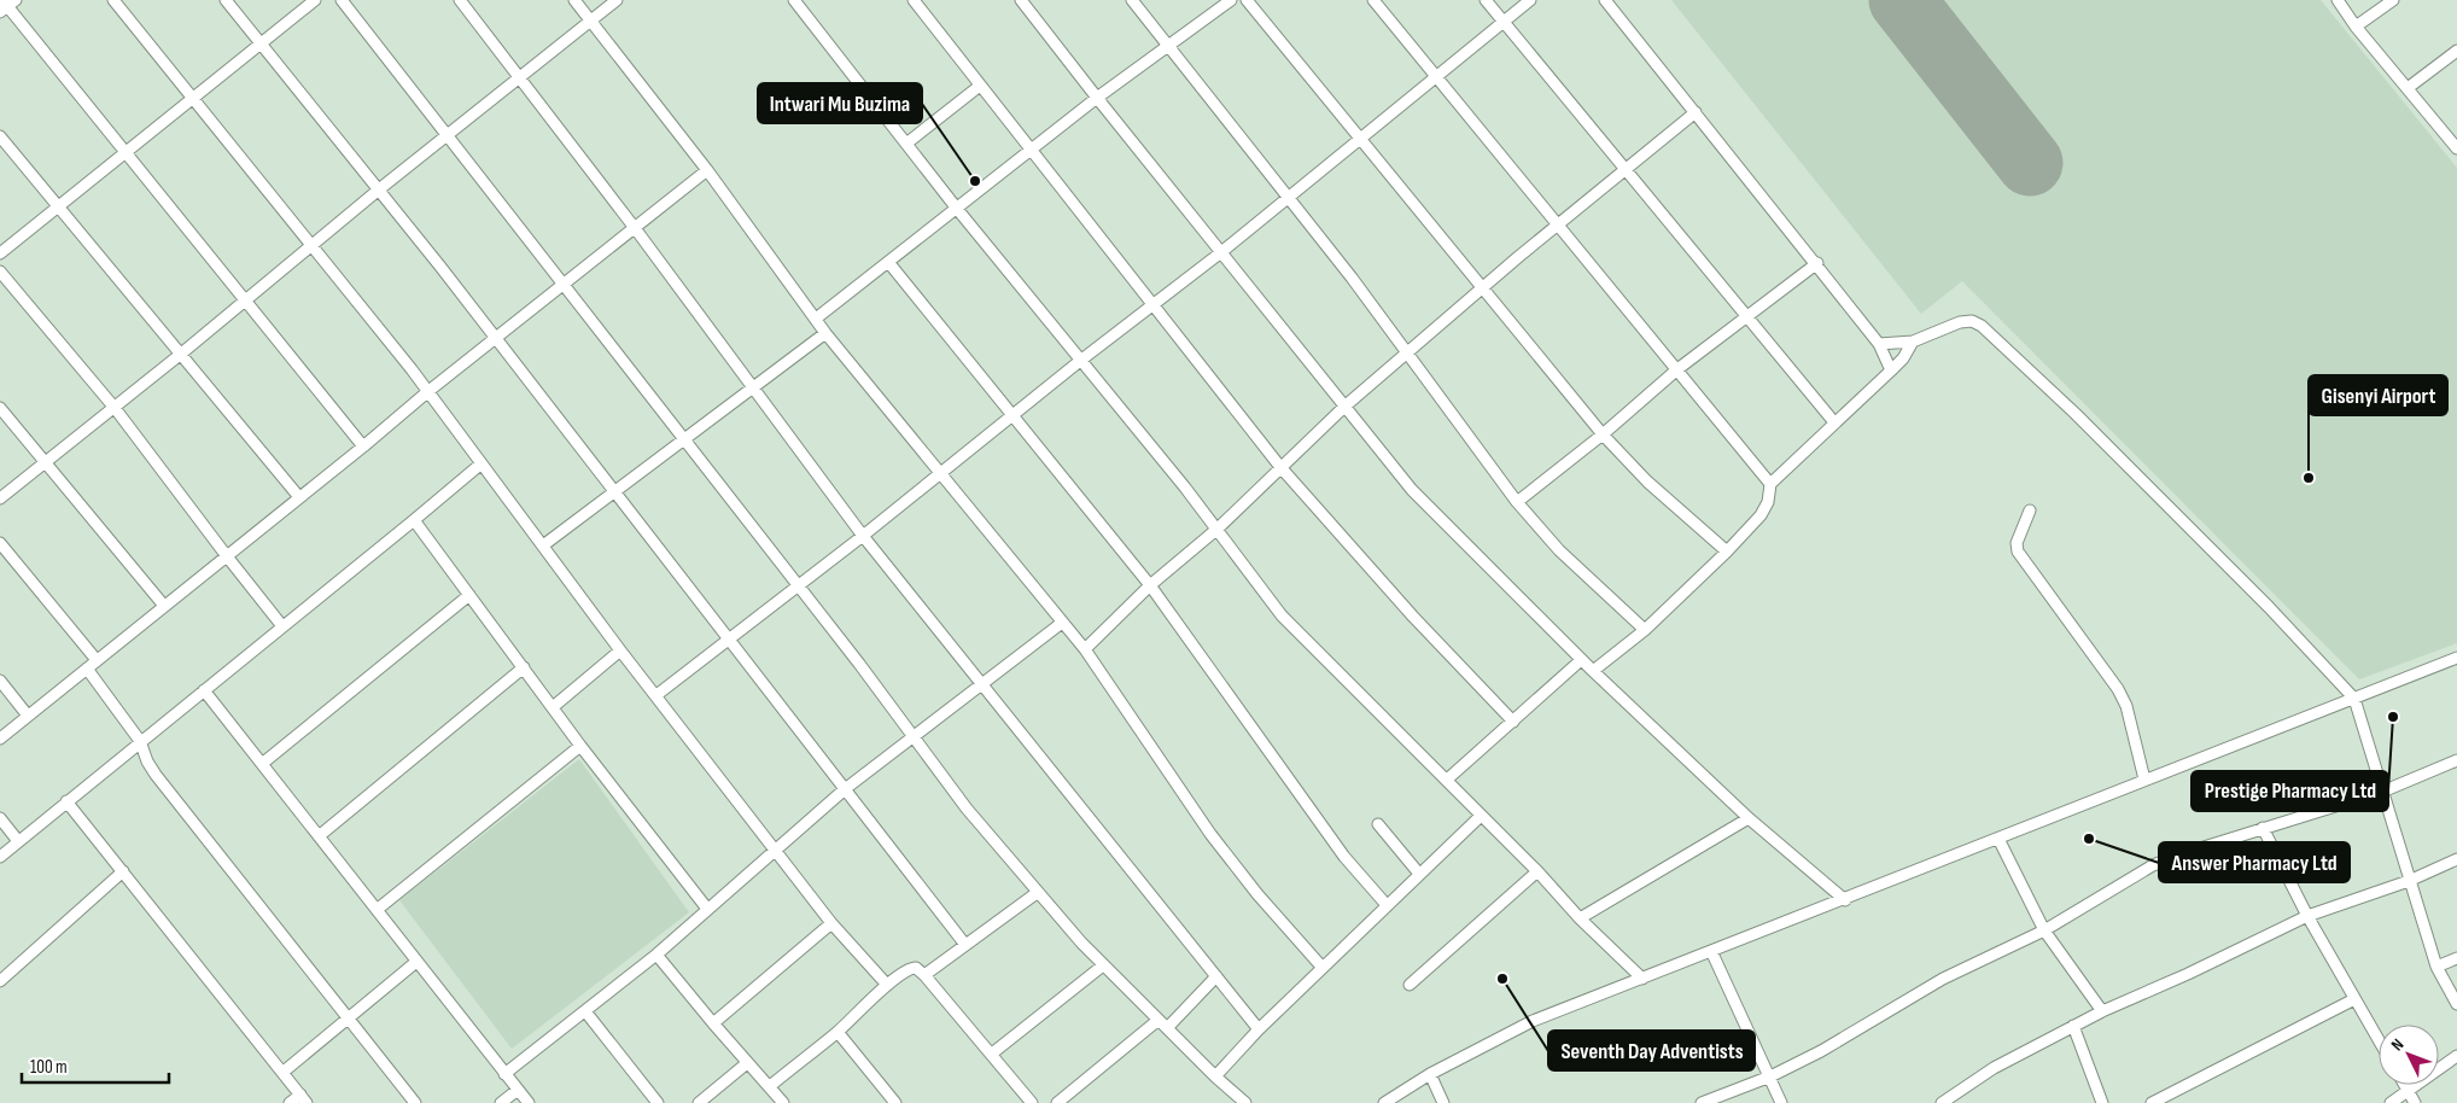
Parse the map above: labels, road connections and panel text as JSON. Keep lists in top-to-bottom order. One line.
{"places":["Intwari Mu Buzima","Gisenyi Airport","Prestige Pharmacy Ltd","Answer Pharmacy Ltd","Seventh Day Adventists"],"scale_bar":"100 m","north":"top left"}
